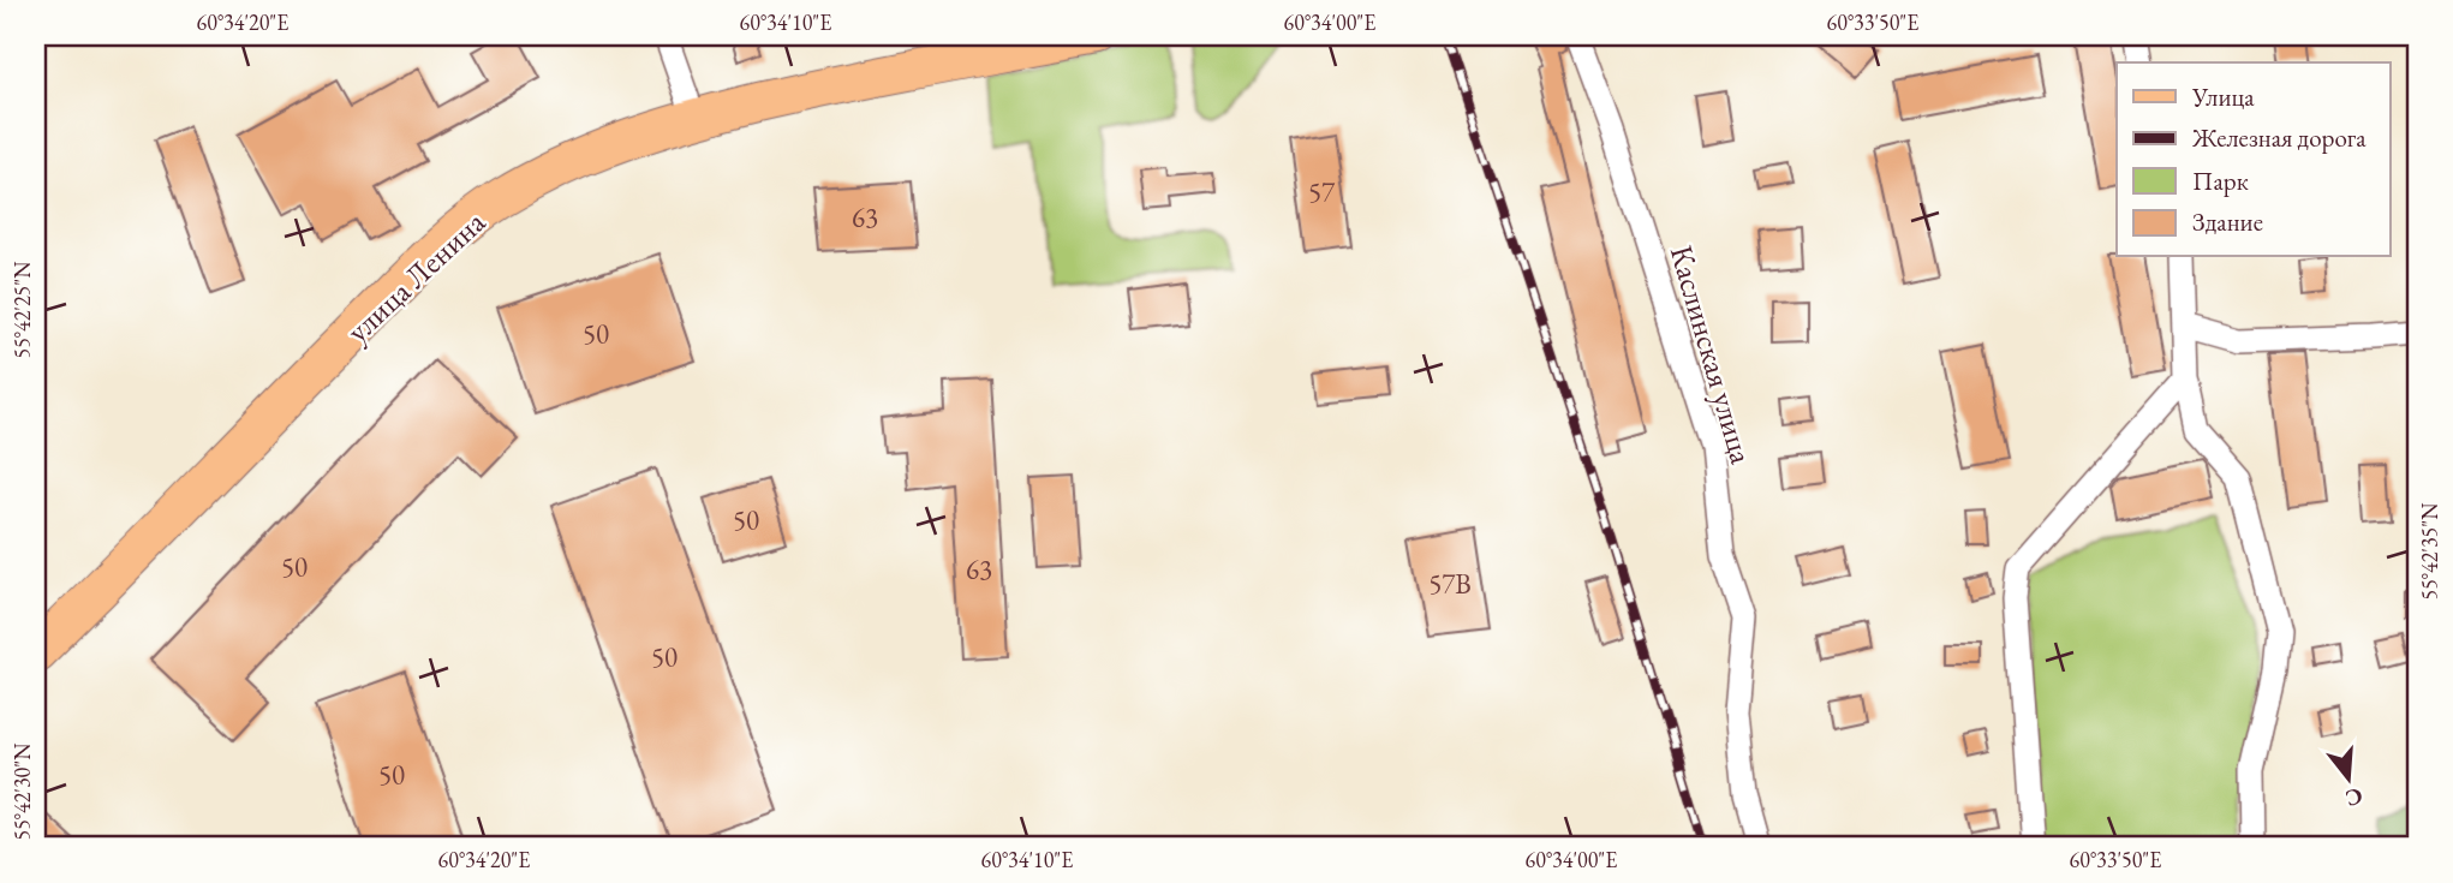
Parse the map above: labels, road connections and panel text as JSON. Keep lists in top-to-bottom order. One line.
{"streets":{"main road":["улица Ленина"],"street":["Каслинская улица"]},"house_numbers":["57","63","50","50","50","63","57В","50","50"],"legend":["Улица","Железная дорога","Парк","Здание"],"north":"bottom","coordinates":["60°34'20\"E","60°34'10\"E","60°34'00\"E","60°33'50\"E","55°42'25\"N","55°42'35\"N","55°42'30\"N"]}
